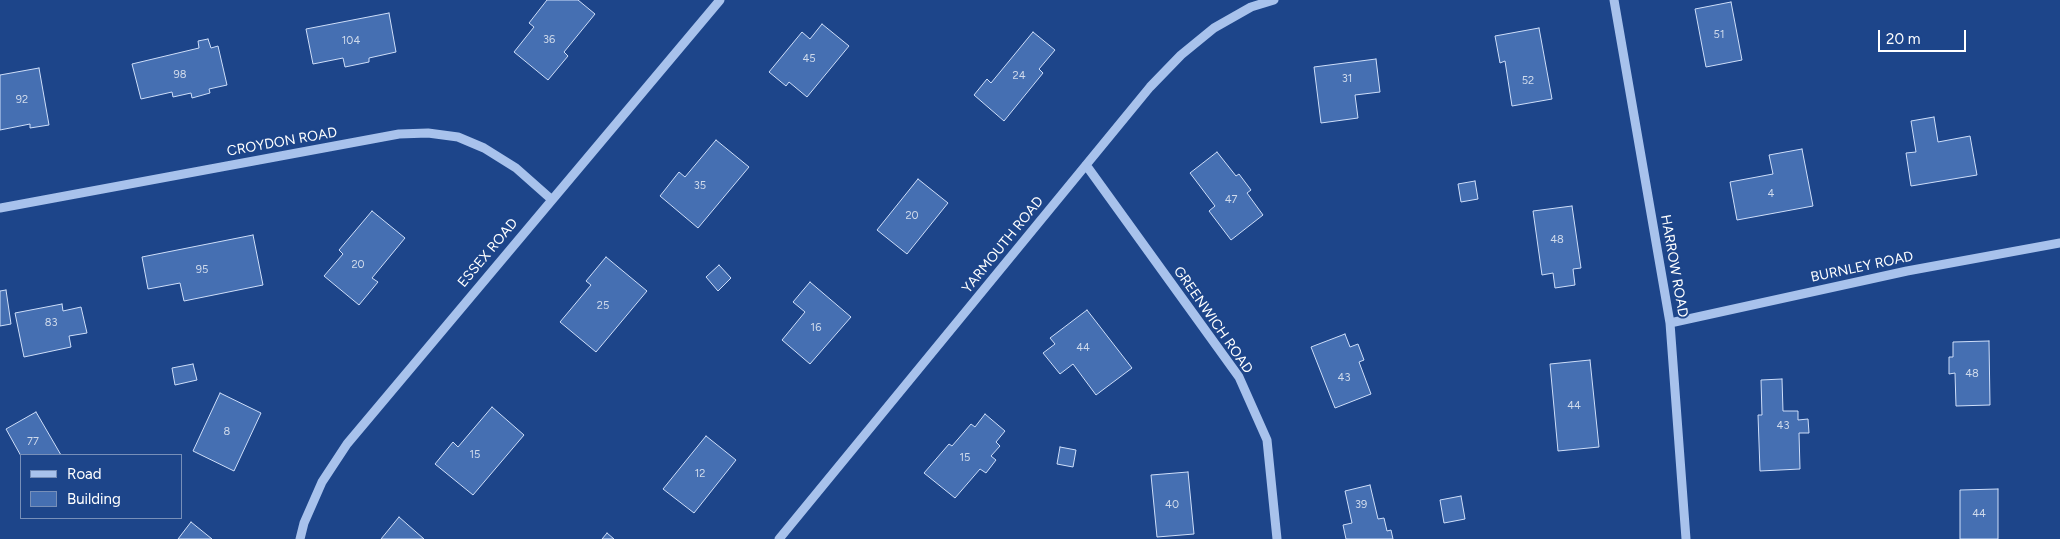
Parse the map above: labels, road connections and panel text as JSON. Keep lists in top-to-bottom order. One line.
{"streets":{"street":["CROYDON ROAD","YARMOUTH ROAD","ESSEX ROAD","HARROW ROAD","BURNLEY ROAD","GREENWICH ROAD"]},"crossings":[["CROYDON ROAD","ESSEX ROAD"],["YARMOUTH ROAD","GREENWICH ROAD"],["HARROW ROAD","BURNLEY ROAD"]],"house_numbers":["51","36","104","45","98","24","31","52","92","35","4","47","20","48","20","95","25","83","16","44","48","43","44","43","8","77","15","15","12","40","39","44"],"legend":["Road","Building"],"scale_bar":"20 m"}
